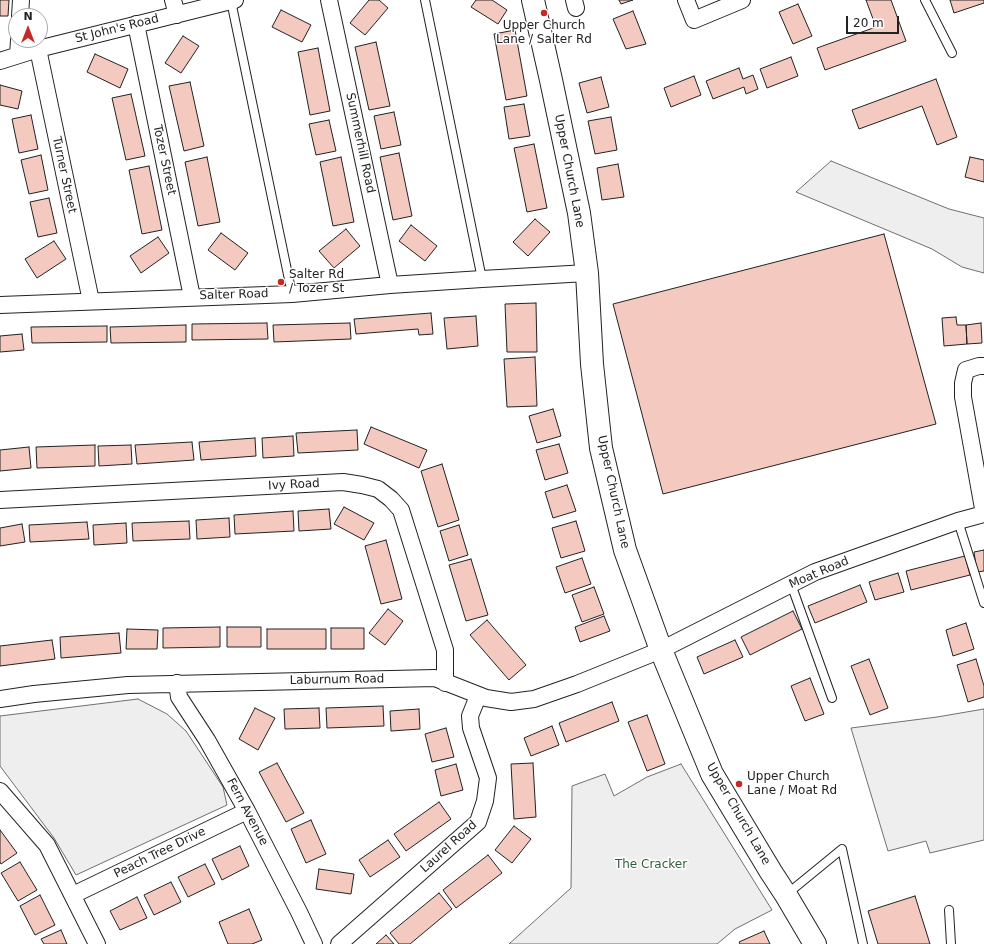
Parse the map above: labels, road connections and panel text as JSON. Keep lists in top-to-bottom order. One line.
{"streets":{"main road":["Upper Church Lane"],"street":["St John's Road","Summerhill Road","Tozer Street","Turner Street","Salter Road","Ivy Road","Moat Road","Laburnum Road","Fern Avenue","Laurel Road","Peach Tree Drive"]},"crossings":[["St John's Road","Tozer Street"],["St John's Road","Turner Street"],["Summerhill Road","Salter Road"],["Tozer Street","Salter Road"],["Upper Church Lane","Salter Road"],["Upper Church Lane","Moat Road"],["Upper Church Lane","Laburnum Road"],["Turner Street","Salter Road"],["Ivy Road","Laburnum Road"],["Moat Road","Laburnum Road"],["Laburnum Road","Fern Avenue"],["Laburnum Road","Laurel Road"],["Fern Avenue","Peach Tree Drive"]],"parks":["The Cracker"],"places":["Upper Church Lane / Salter Rd","Salter Rd / Tozer St","Upper Church Lane / Moat Rd"],"scale_bar":"20 m","north":"top"}
